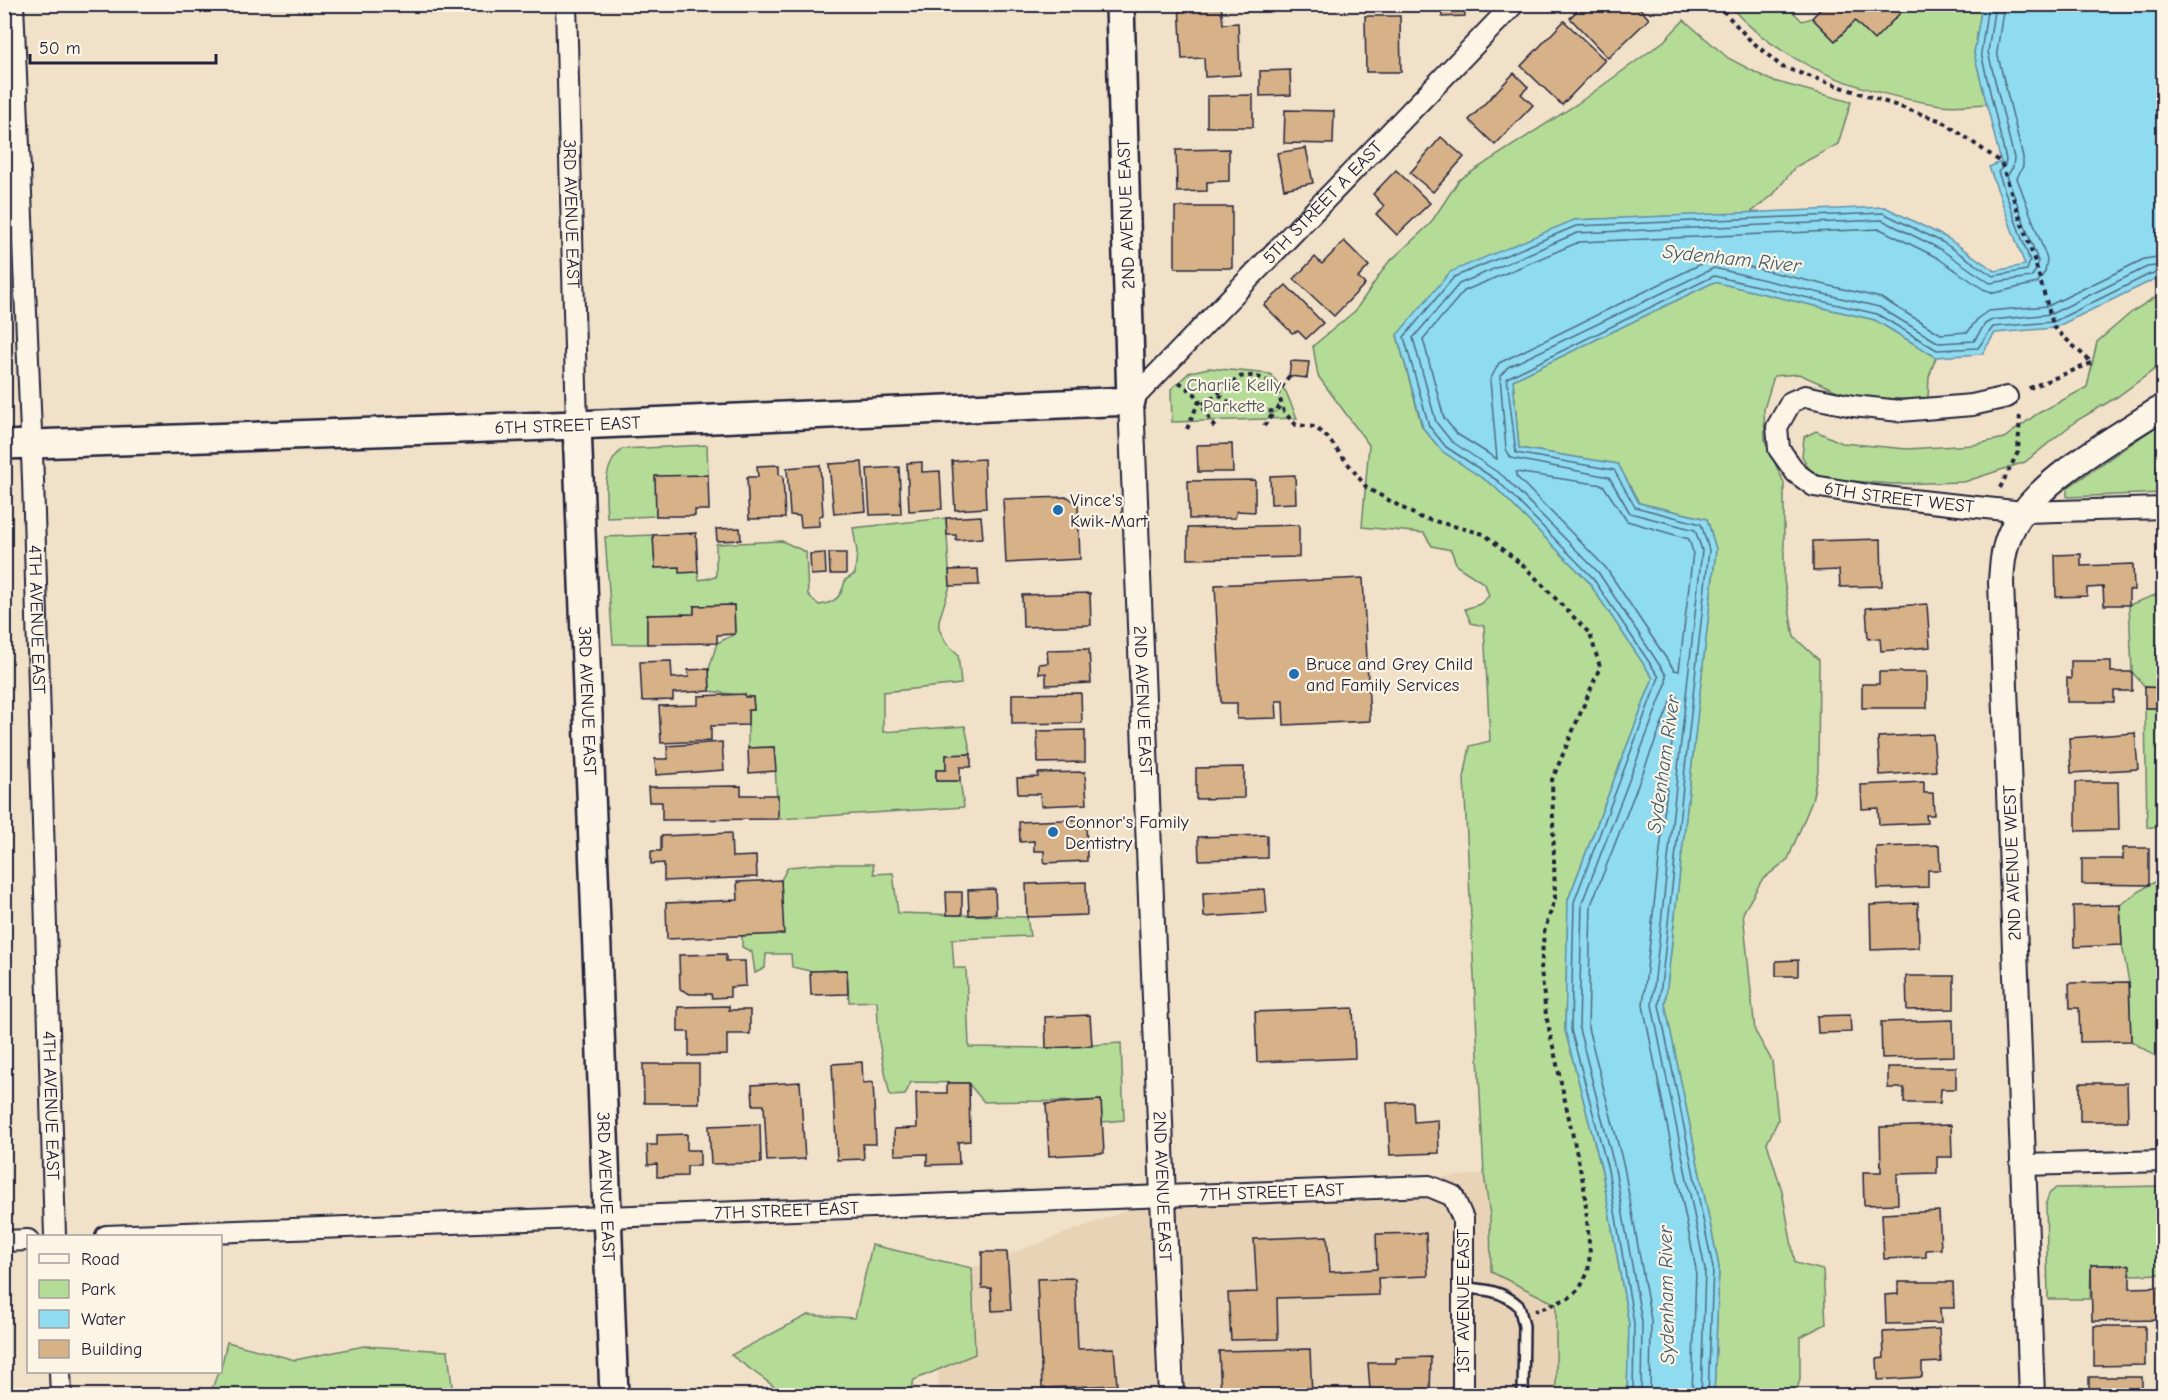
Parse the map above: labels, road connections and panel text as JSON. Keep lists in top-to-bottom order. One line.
{"streets":{"main road":["3RD AVENUE EAST","2ND AVENUE EAST","6TH STREET EAST"],"street":["5TH STREET A EAST","6TH STREET WEST","4TH AVENUE EAST","2ND AVENUE WEST","7TH STREET EAST","1ST AVENUE EAST"]},"crossings":[["5TH STREET A EAST","2ND AVENUE EAST"],["5TH STREET A EAST","6TH STREET EAST"],["3RD AVENUE EAST","6TH STREET EAST"],["3RD AVENUE EAST","7TH STREET EAST"],["2ND AVENUE EAST","6TH STREET EAST"],["2ND AVENUE EAST","7TH STREET EAST"],["6TH STREET EAST","4TH AVENUE EAST"],["6TH STREET WEST","2ND AVENUE WEST"],["7TH STREET EAST","1ST AVENUE EAST"]],"water":["Sydenham River"],"parks":["Charlie Kelly Parkette"],"places":["Vince's Kwik-Mart","Bruce and Grey Child and Family Services","Connor's Family Dentistry"],"legend":["Road","Park","Water","Building"],"scale_bar":"50 m"}
